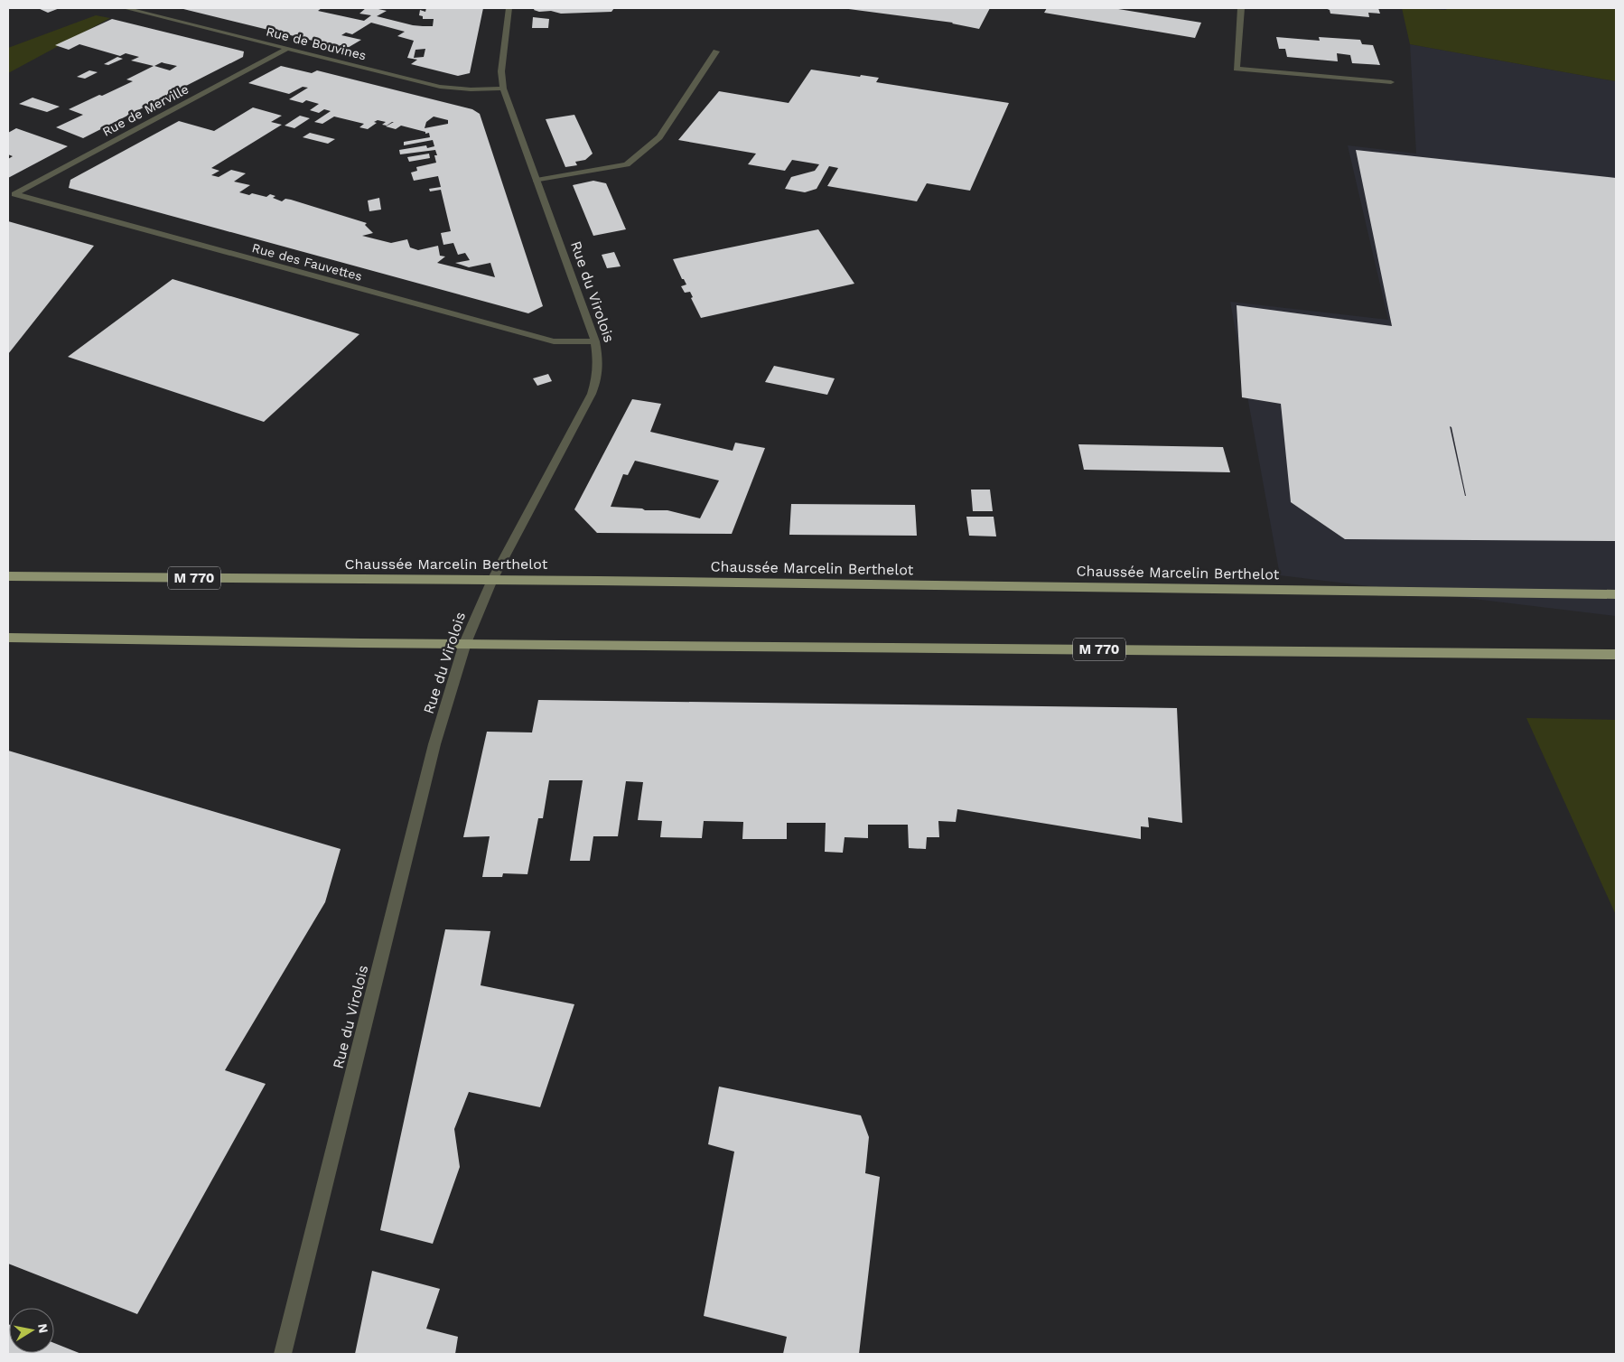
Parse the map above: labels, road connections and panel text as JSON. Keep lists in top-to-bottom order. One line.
{"streets":{"main road":["Chaussée Marcelin Berthelot","M 770"],"street":["Rue de Bouvines","Rue de Merville","Rue des Fauvettes","Rue du Virolois"]},"crossings":[["Rue de Bouvines","Rue de Merville"],["Rue de Bouvines","Rue du Virolois"],["Rue de Merville","Rue des Fauvettes"],["Rue des Fauvettes","Rue du Virolois"],["Rue du Virolois","Chaussée Marcelin Berthelot"],["Rue du Virolois","M 770"]],"north":"right"}
